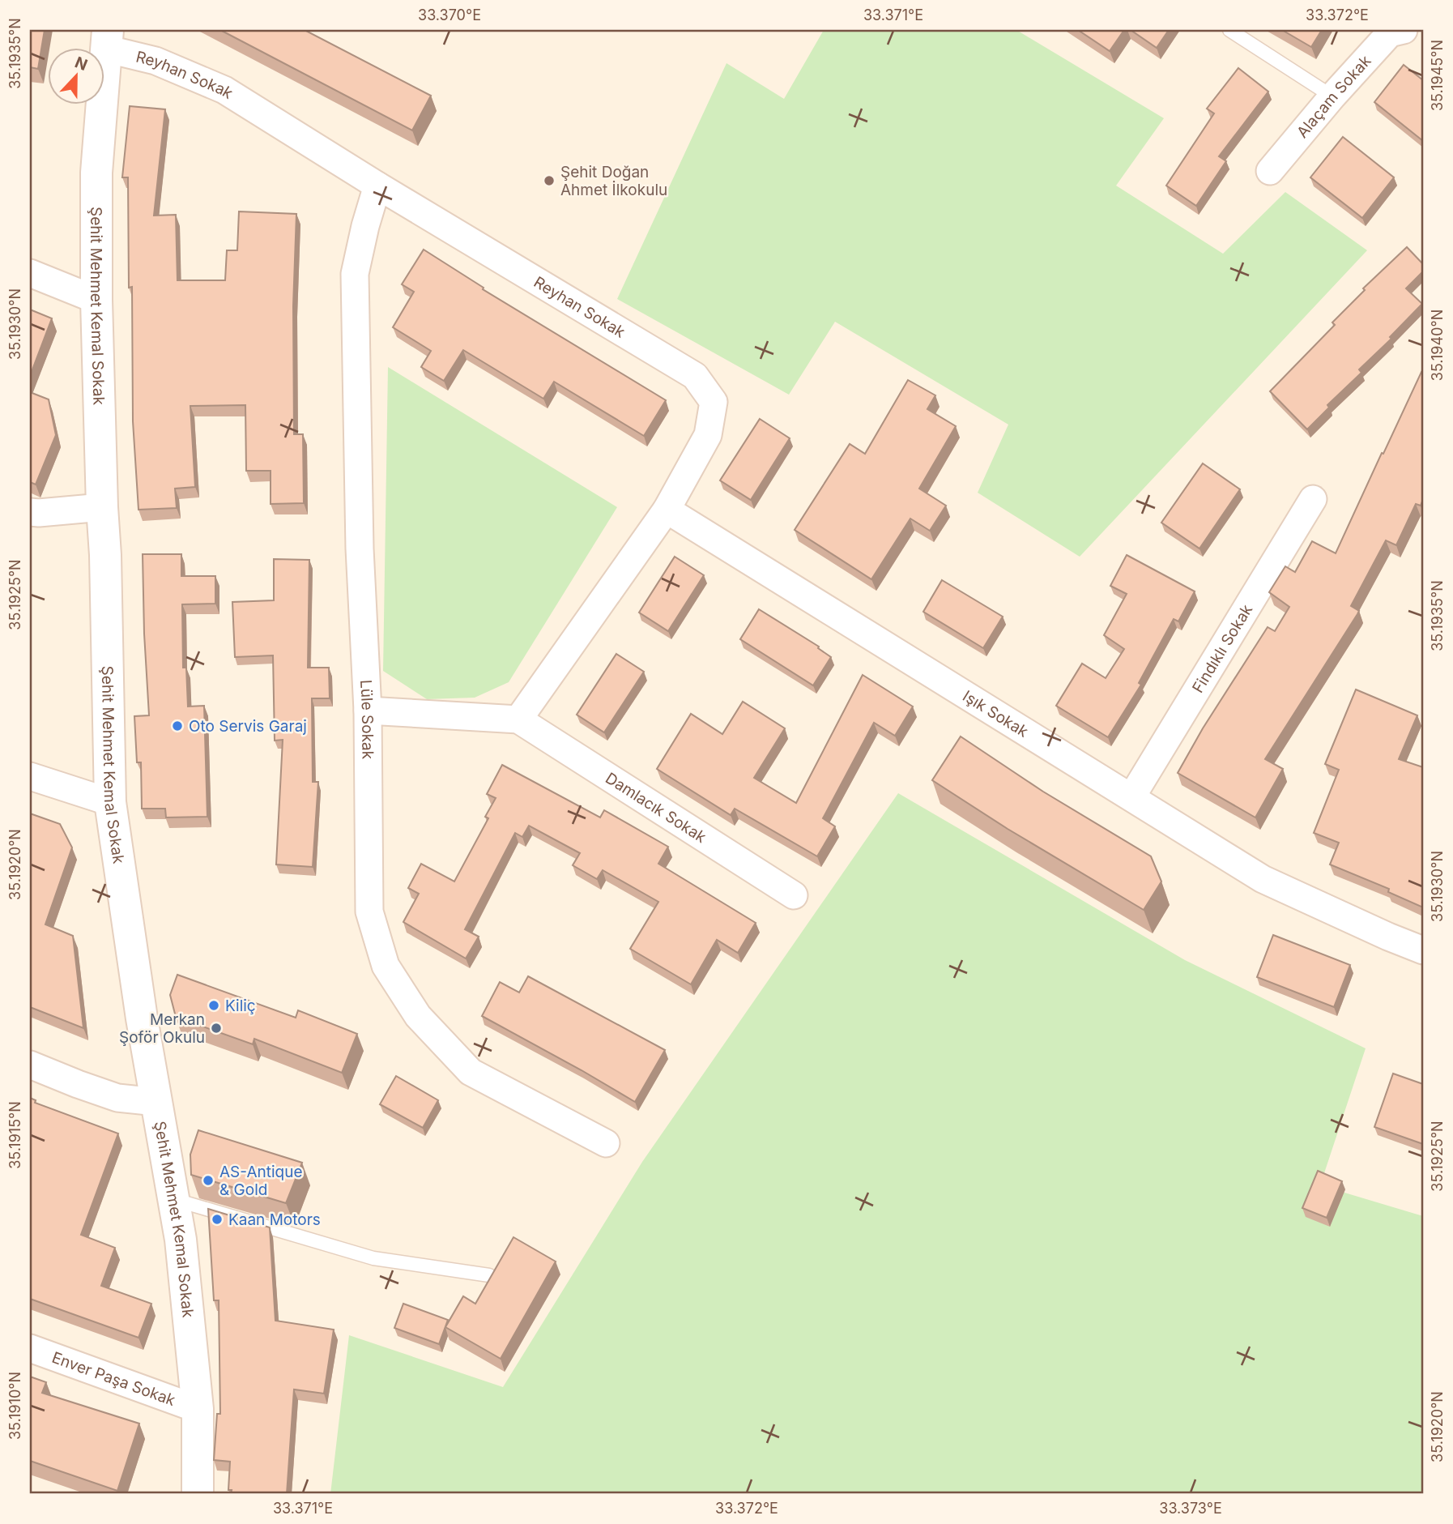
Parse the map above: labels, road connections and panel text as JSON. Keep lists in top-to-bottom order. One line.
{"streets":{"street":["Reyhan Sokak","Alaçam Sokak","Şehit Mehmet Kemal Sokak","Findıklı Sokak","Işık Sokak","Lüle Sokak","Damlacık Sokak","Enver Paşa Sokak"]},"crossings":[["Reyhan Sokak","Şehit Mehmet Kemal Sokak"],["Reyhan Sokak","Işık Sokak"],["Reyhan Sokak","Lüle Sokak"],["Reyhan Sokak","Damlacık Sokak"],["Şehit Mehmet Kemal Sokak","Enver Paşa Sokak"],["Findıklı Sokak","Işık Sokak"]],"places":["Şehit Doğan Ahmet İlkokulu","Oto Servis Garaj","Kiliç","Merkan Şoför Okulu","AS-Antique & Gold","Kaan Motors"],"north":"top","coordinates":["33.370°E","33.371°E","33.372°E","35.1935°N","35.1945°N","35.1930°N","35.1940°N","35.1925°N","35.1920°N","35.1915°N","35.1910°N","33.373°E"]}
